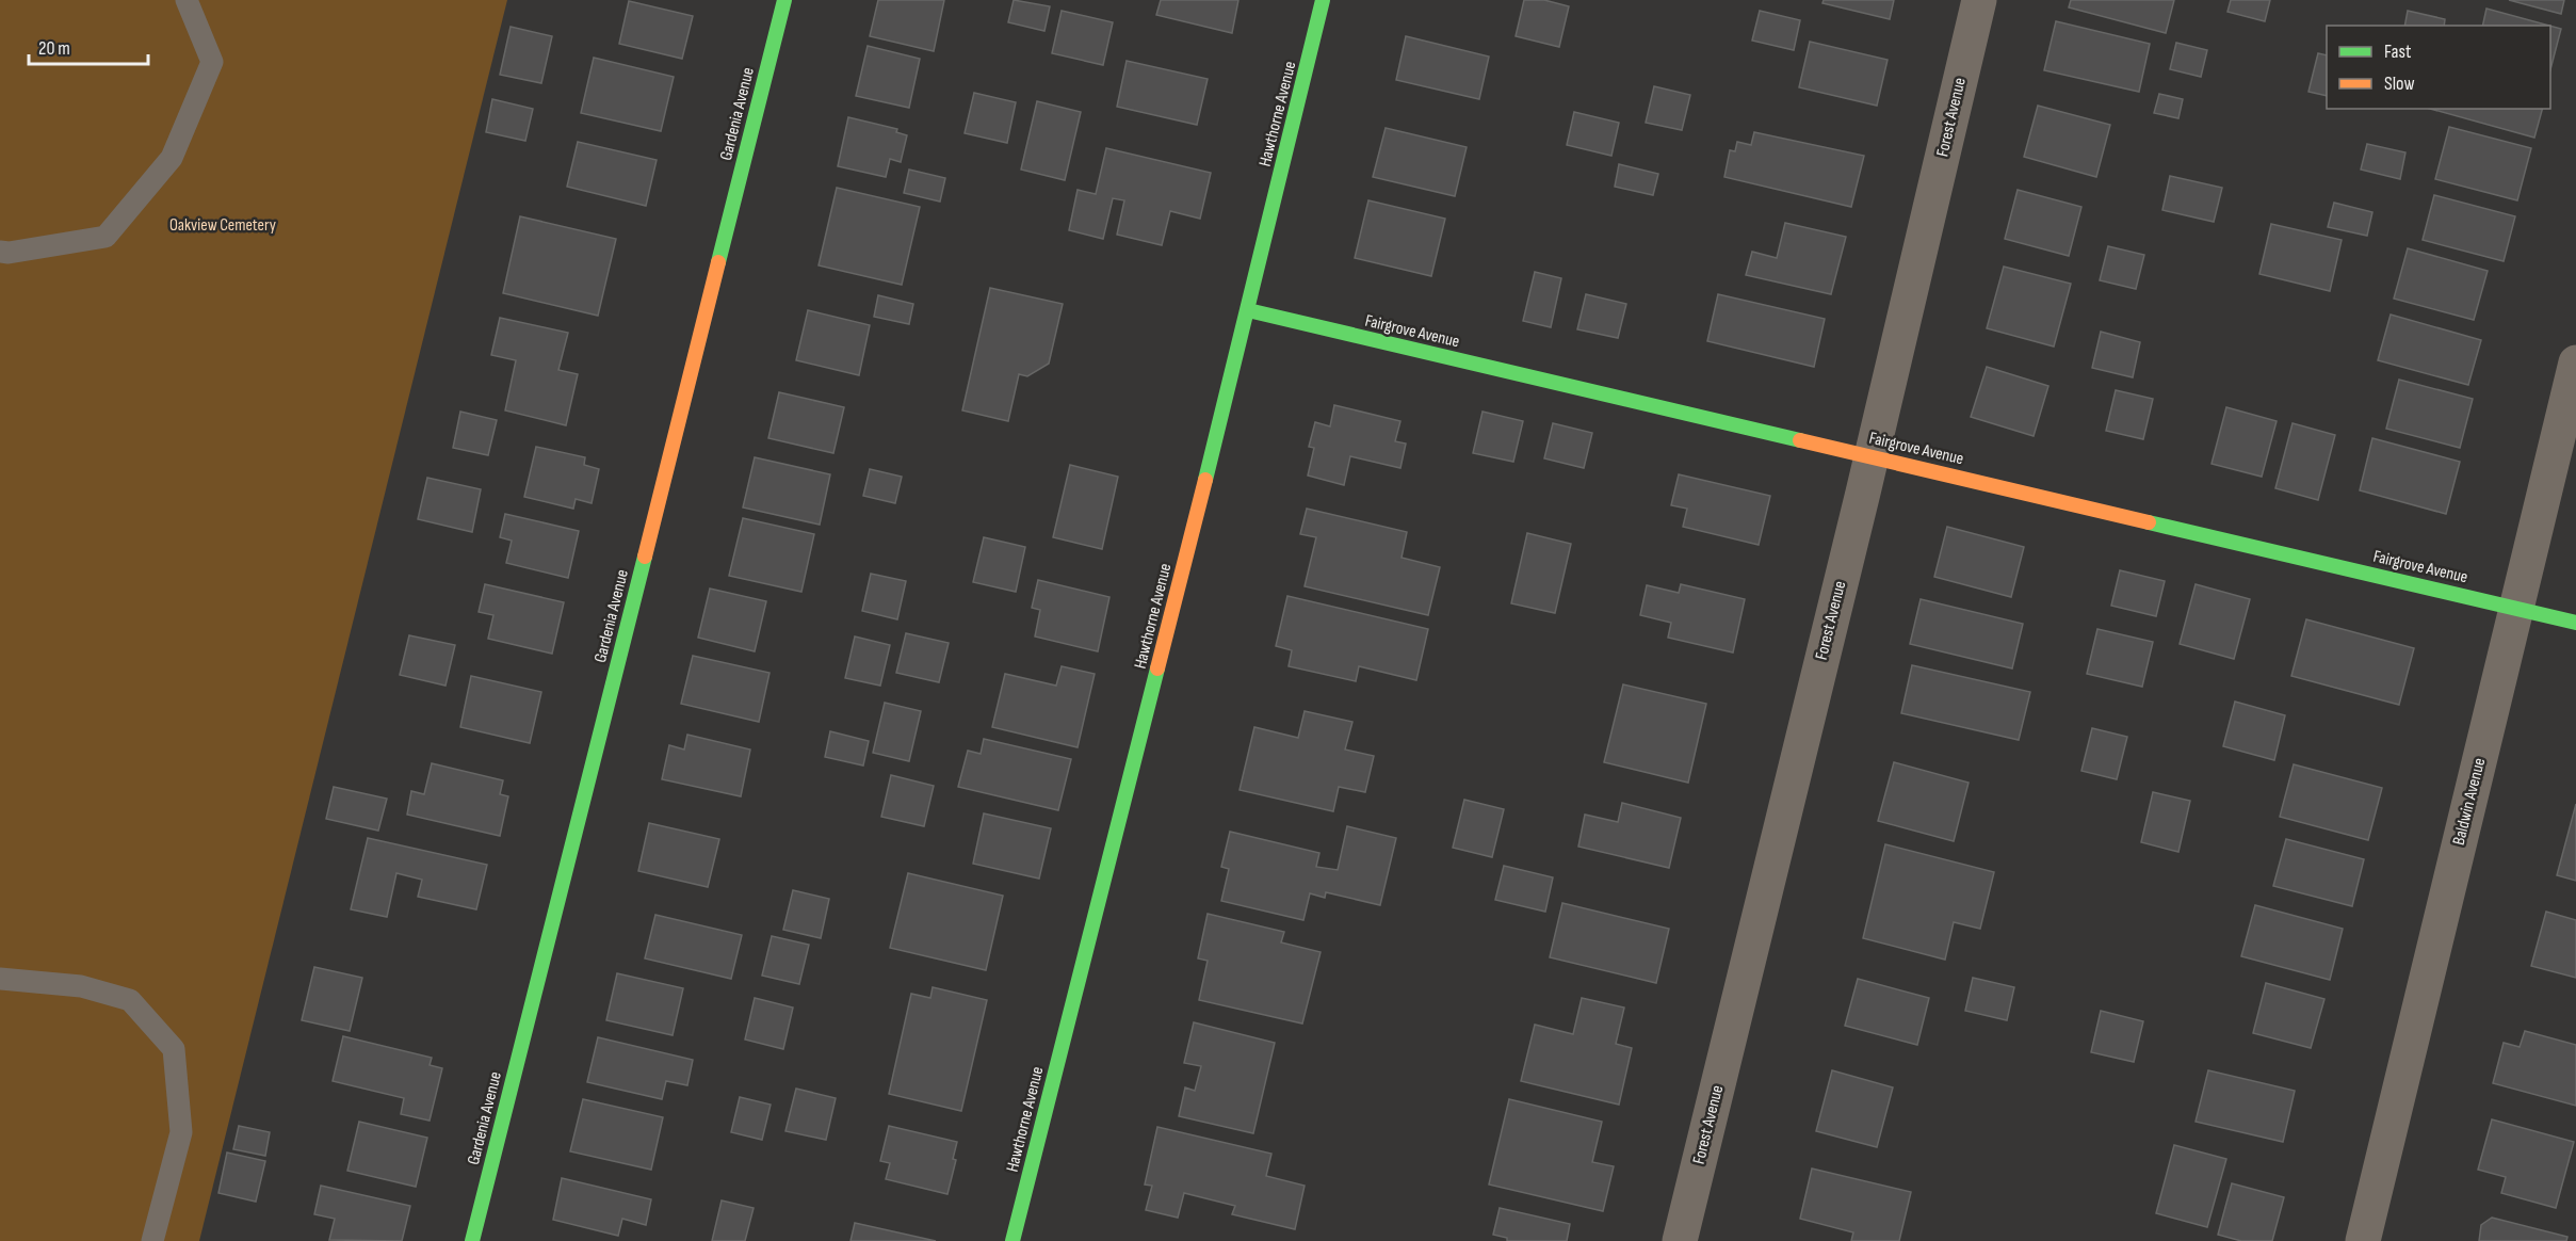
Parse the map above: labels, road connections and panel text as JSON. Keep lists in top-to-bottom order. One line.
{"streets":{"street":["Gardenia Avenue","Hawthorne Avenue","Forest Avenue","Fairgrove Avenue","Baldwin Avenue"]},"crossings":[["Hawthorne Avenue","Fairgrove Avenue"],["Forest Avenue","Fairgrove Avenue"],["Fairgrove Avenue","Baldwin Avenue"]],"parks":["Oakview Cemetery"],"legend":["Fast","Slow"],"scale_bar":"20 m"}
